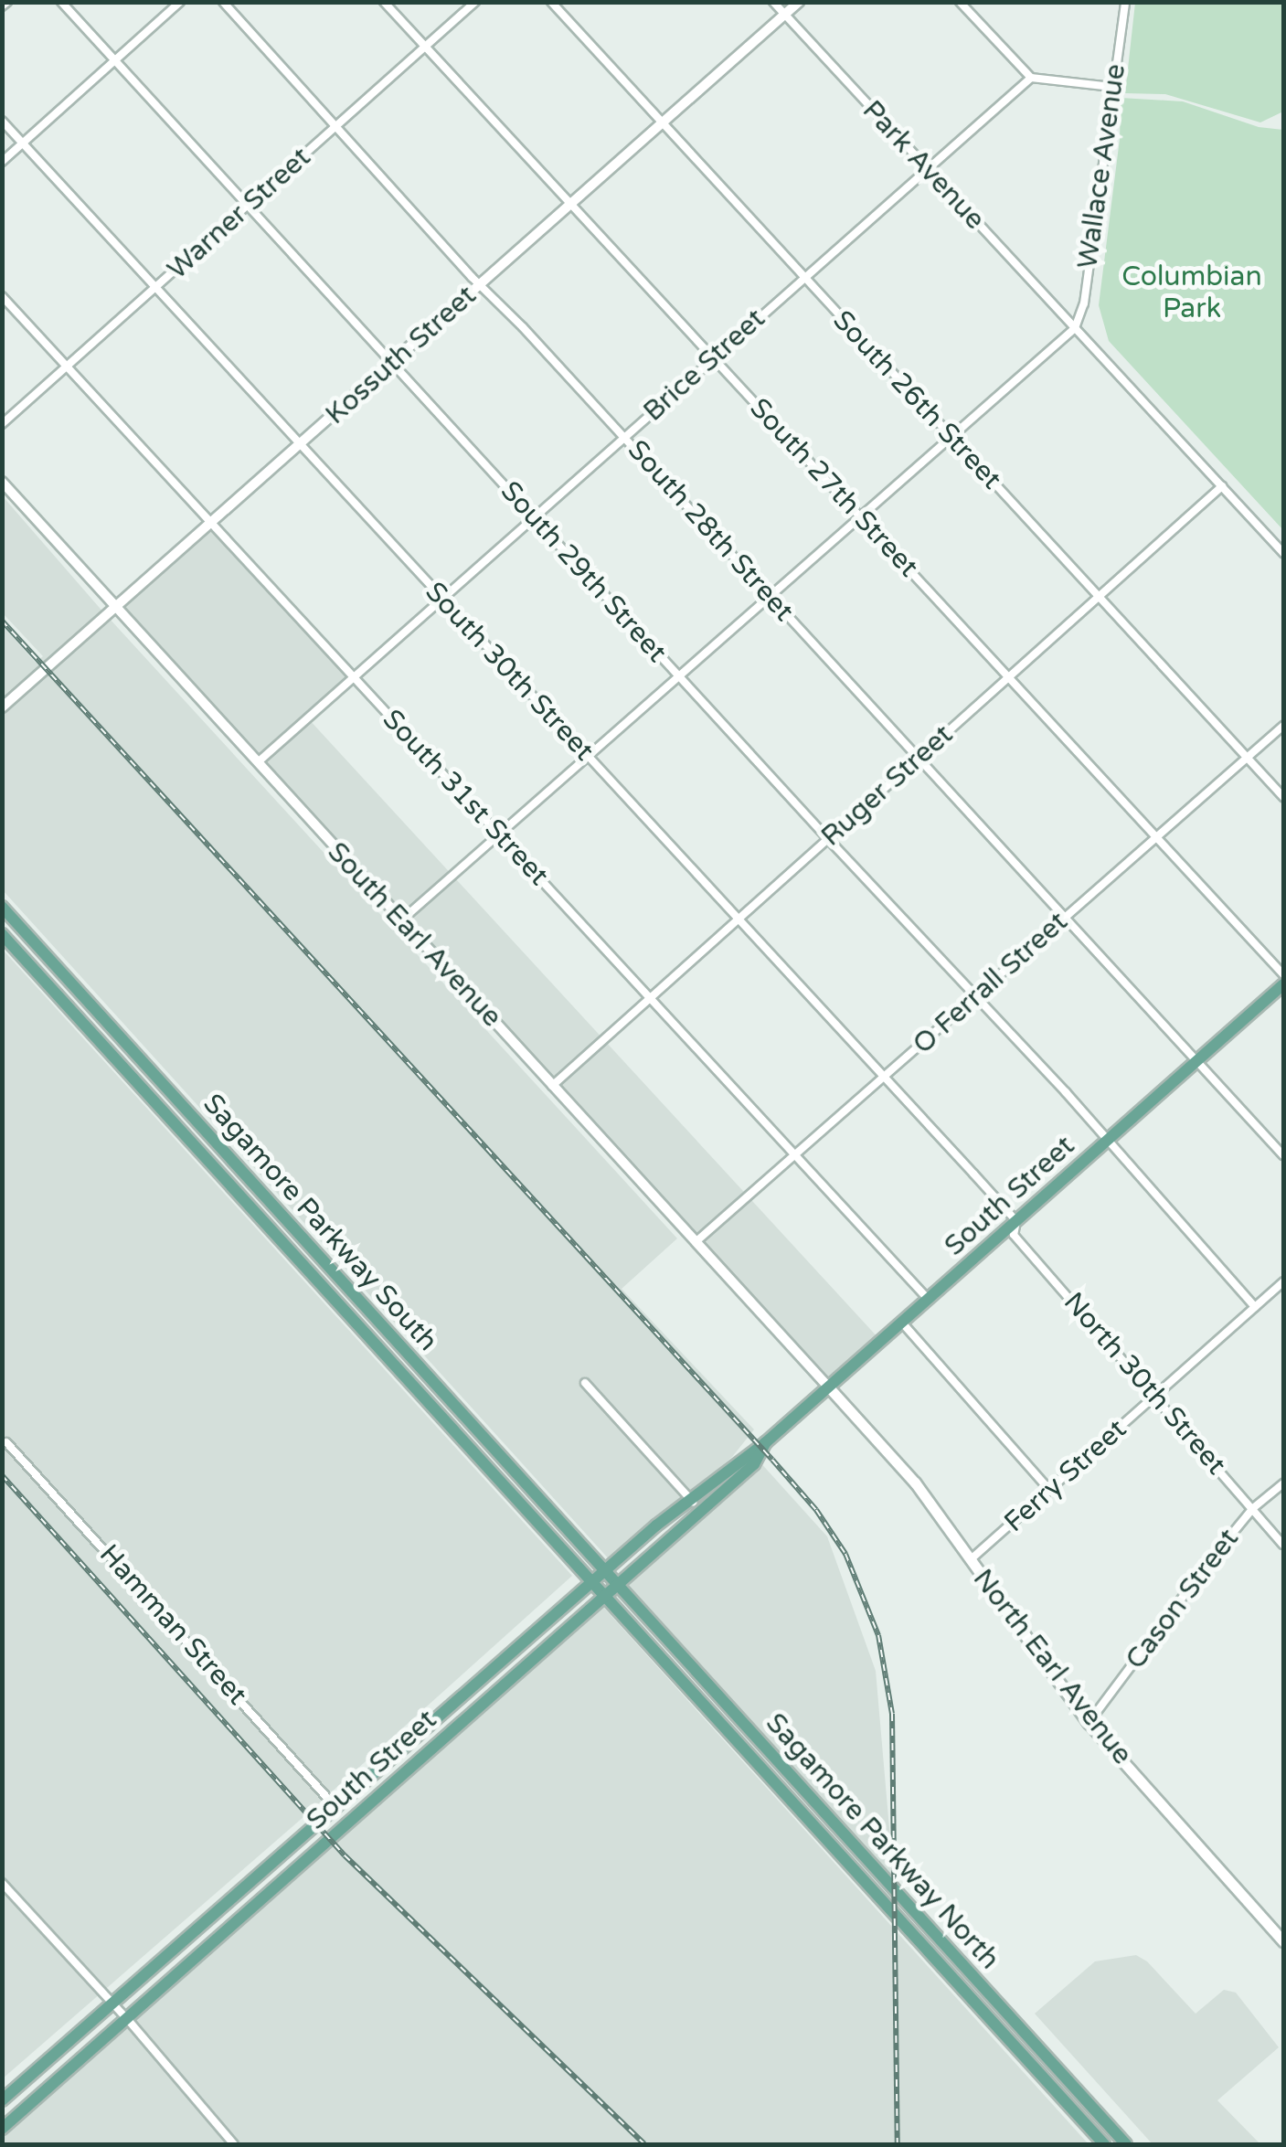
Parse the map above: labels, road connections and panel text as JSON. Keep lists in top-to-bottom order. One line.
{"streets":{"main road":["South Street","Sagamore Parkway South","North Earl Avenue","Sagamore Parkway North"],"street":["Park Avenue","Wallace Avenue","Warner Street","Kossuth Street","Brice Street","South 26th Street","South 27th Street","South 28th Street","South 29th Street","South 30th Street","Ruger Street","South 31st Street","South Earl Avenue","O Ferrall Street","North 30th Street","Ferry Street","Cason Street","Hamman Street"]},"crossings":[["Park Avenue","Wallace Avenue"],["Park Avenue","Kossuth Street"],["Park Avenue","Brice Street"],["Warner Street","South 27th Street"],["Warner Street","South 28th Street"],["Warner Street","South 29th Street"],["Warner Street","South 30th Street"],["Warner Street","South 31st Street"],["Kossuth Street","South 26th Street"],["Kossuth Street","South 27th Street"],["Kossuth Street","South 28th Street"],["Kossuth Street","South 29th Street"],["Kossuth Street","South 30th Street"],["Kossuth Street","South 31st Street"],["Kossuth Street","South Earl Avenue"],["Brice Street","South 26th Street"],["Brice Street","South 27th Street"],["Brice Street","South 28th Street"],["Brice Street","South 29th Street"],["Brice Street","South 30th Street"],["Brice Street","South 31st Street"],["Brice Street","South Earl Avenue"],["South 26th Street","Ruger Street"],["South 26th Street","O Ferrall Street"],["South 27th Street","Ruger Street"],["South 27th Street","O Ferrall Street"],["South 28th Street","Ruger Street"],["South 28th Street","O Ferrall Street"],["South 28th Street","South Street"],["South 29th Street","Ruger Street"],["South 29th Street","O Ferrall Street"],["South 29th Street","South Street"],["South 29th Street","Ferry Street"],["South 30th Street","Ruger Street"],["South 30th Street","O Ferrall Street"],["South 30th Street","South Street"],["South 30th Street","North 30th Street"],["Ruger Street","South 31st Street"],["Ruger Street","South Earl Avenue"],["South 31st Street","O Ferrall Street"],["South 31st Street","South Street"],["South Earl Avenue","O Ferrall Street"],["South Earl Avenue","South Street"],["South Earl Avenue","North Earl Avenue"],["South Street","Sagamore Parkway South"],["South Street","North 30th Street"],["South Street","Hamman Street"],["South Street","North Earl Avenue"],["South Street","Sagamore Parkway North"],["Sagamore Parkway South","Sagamore Parkway North"],["North 30th Street","Ferry Street"],["North 30th Street","Cason Street"],["Ferry Street","North Earl Avenue"],["Cason Street","North Earl Avenue"]],"parks":["Columbian Park"]}
